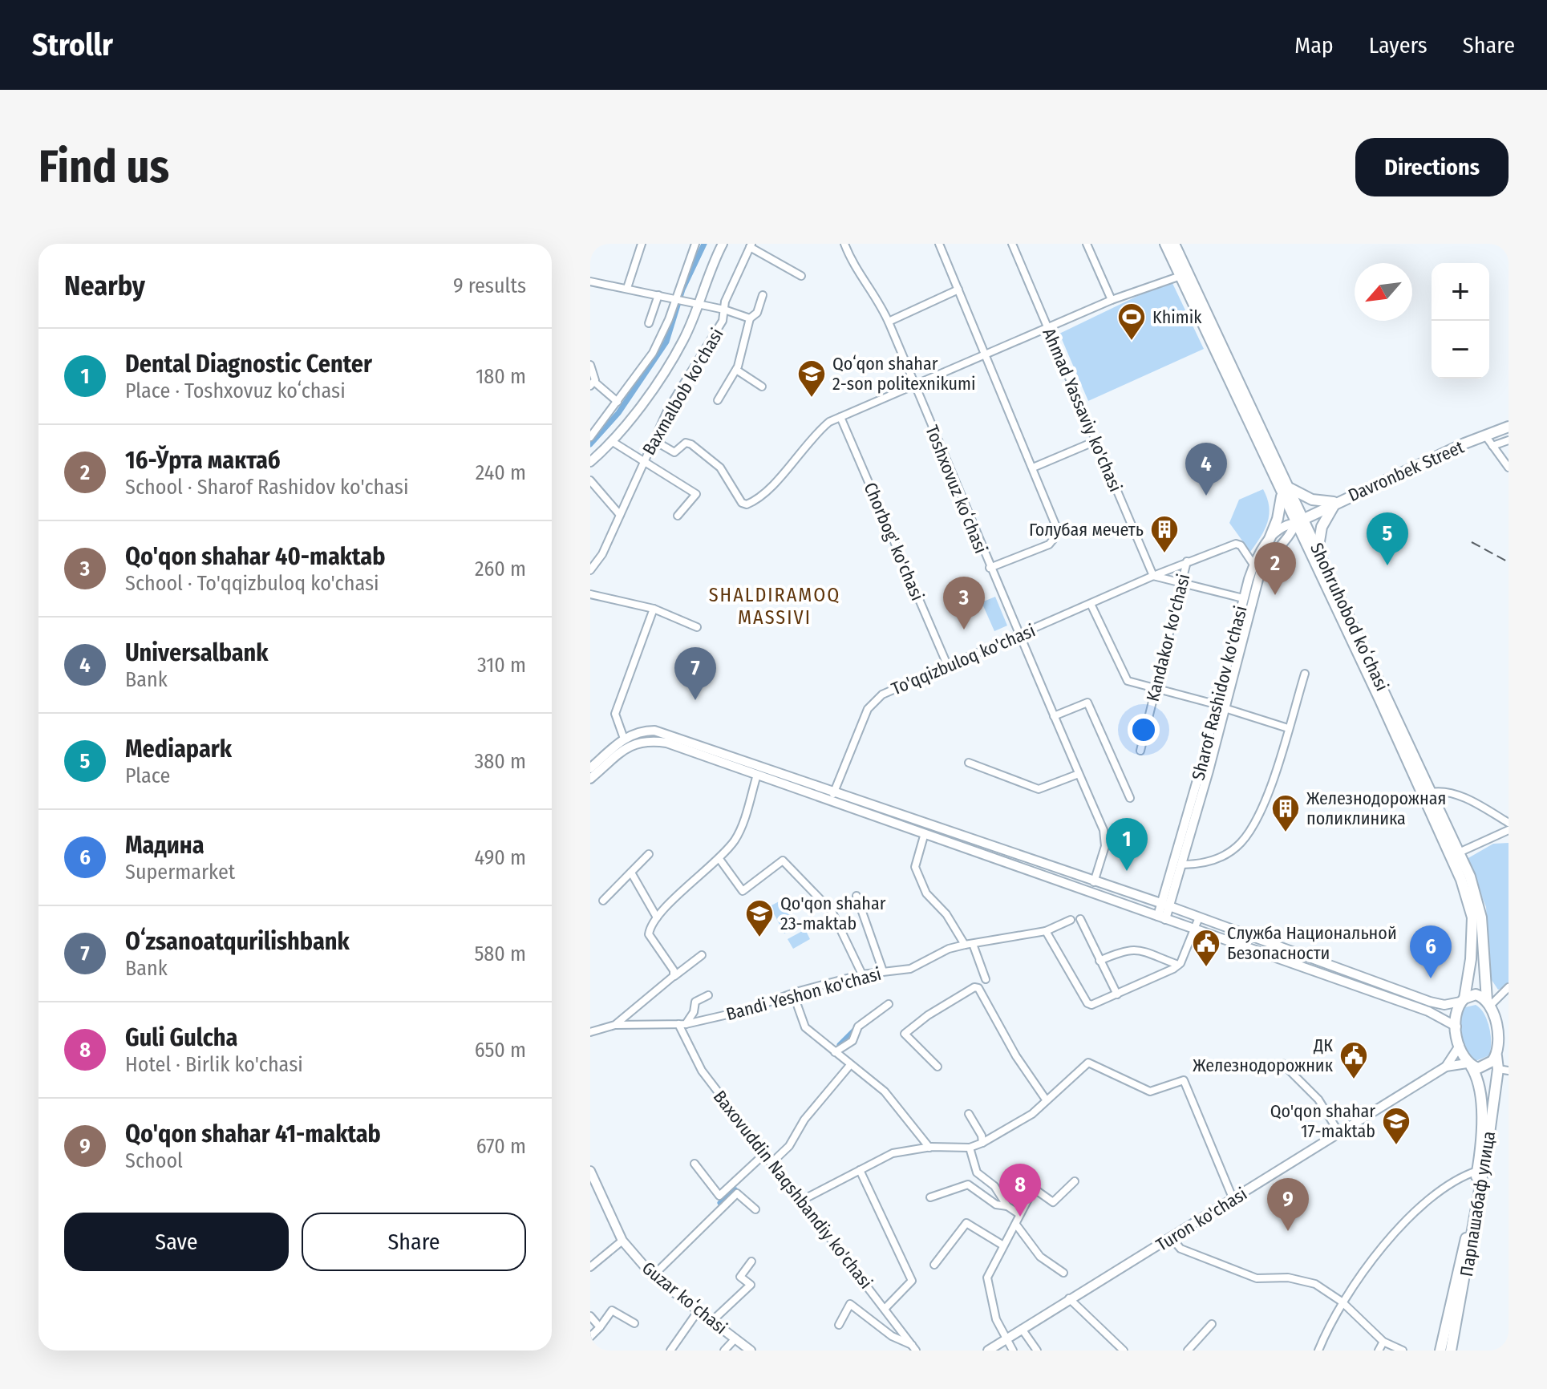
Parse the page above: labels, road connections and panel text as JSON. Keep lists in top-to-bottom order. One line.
{"streets":{"highway":["Davronbek Street","Shohruhobod koʻchasi","Парпашабаф улица"],"main road":["Sharof Rashidov ko'chasi","Turon ko'chasi","Guzar koʻchasi"],"street":["Baxmalbob ko'chasi","Ahmad Yassaviy ko'chasi","Toshxovuz koʻchasi","Chorbog' ko'chasi","Kandakor ko'chasi","To'qqizbuloq ko'chasi","Bandi Yeshon ko'chasi","Baxovuddin Naqshbandiy ko'chasi"]},"crossings":[["Ahmad Yassaviy ko'chasi","To'qqizbuloq ko'chasi"],["Davronbek Street","Shohruhobod koʻchasi"],["Davronbek Street","Sharof Rashidov ko'chasi"],["Toshxovuz koʻchasi","To'qqizbuloq ko'chasi"],["Chorbog' ko'chasi","To'qqizbuloq ko'chasi"],["Shohruhobod koʻchasi","Sharof Rashidov ko'chasi"],["Shohruhobod koʻchasi","Парпашабаф улица"],["Kandakor ko'chasi","To'qqizbuloq ko'chasi"],["To'qqizbuloq ko'chasi","Sharof Rashidov ko'chasi"],["Bandi Yeshon ko'chasi","Baxovuddin Naqshbandiy ko'chasi"],["Парпашабаф улица","Turon ko'chasi"]],"districts":["SHALDIRAMOQ MASSIVI"],"places":{"sports":["Khimik"],"school or university":["Qoʻqon shahar 2-son politexnikumi","Qo'qon shahar 23-maktab","Qo'qon shahar 17-maktab"],"building":["Голубая мечеть","Железнодорожная поликлиника"],"public building":["Служба Национальной Безопасности","ДК Железнодорожник"]},"north":"bottom left","page":{"header":"Strollr","nav":["Map","Layers","Share"],"buttons":["Directions",["Save","Share"]],"title":"Find us","heading":["Nearby","9 results"],"map_buttons":["+","−"],"list":[{"mark":"1","name":"Dental Diagnostic Center","note":"Place · Toshxovuz koʻchasi","value":"180 m"},{"mark":"2","name":"16-Ўрта мактаб","note":"School · Sharof Rashidov ko'chasi","value":"240 m"},{"mark":"3","name":"Qo'qon shahar 40-maktab","note":"School · To'qqizbuloq ko'chasi","value":"260 m"},{"mark":"4","name":"Universalbank","note":"Bank","value":"310 m"},{"mark":"5","name":"Mediapark","note":"Place","value":"380 m"},{"mark":"6","name":"Мадина","note":"Supermarket","value":"490 m"},{"mark":"7","name":"Oʻzsanoatqurilishbank","note":"Bank","value":"580 m"},{"mark":"8","name":"Guli Gulcha","note":"Hotel · Birlik ko'chasi","value":"650 m"},{"mark":"9","name":"Qo'qon shahar 41-maktab","note":"School","value":"670 m"}],"pins":["4","5","2","3","7","1","6","8","9"]}}
